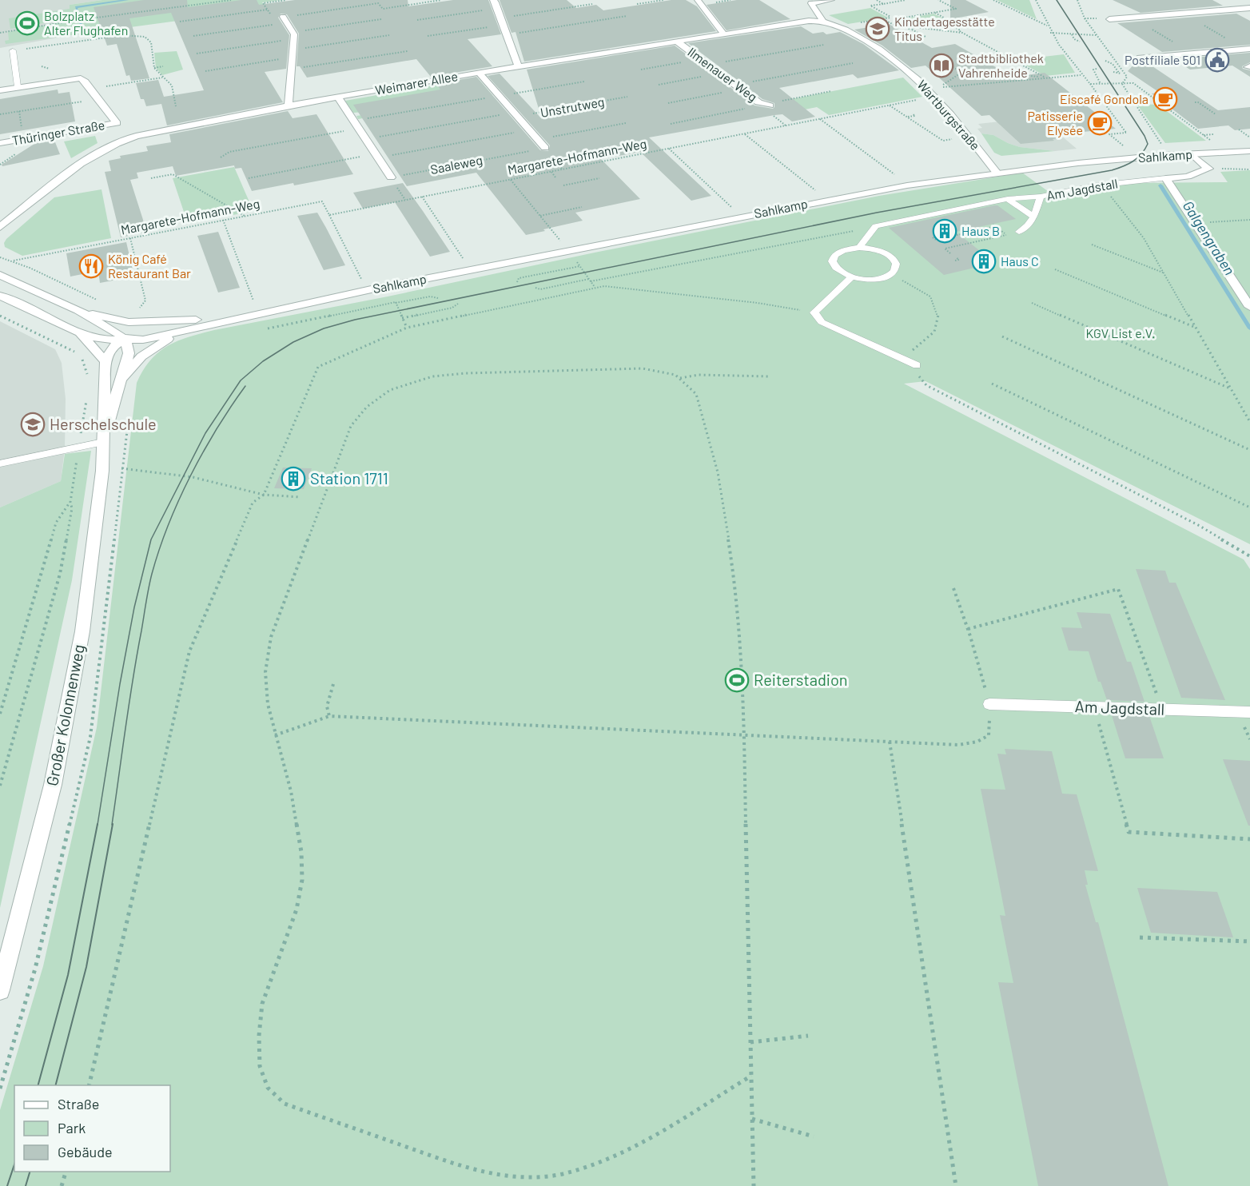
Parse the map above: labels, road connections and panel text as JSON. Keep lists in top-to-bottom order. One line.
{"streets":{"street":["Ilmenauer Weg","Weimarer Allee","Unstrutweg","Wartburgstraße","Thüringer Straße","Sahlkamp","Am Jagdstall","Großer Kolonnenweg"],"path":["Margarete-Hofmann-Weg","Saaleweg"]},"crossings":[["Ilmenauer Weg","Weimarer Allee"],["Weimarer Allee","Unstrutweg"],["Weimarer Allee","Wartburgstraße"],["Weimarer Allee","Thüringer Straße"],["Unstrutweg","Saaleweg"],["Wartburgstraße","Sahlkamp"],["Sahlkamp","Großer Kolonnenweg"]],"water":["Galgengraben"],"parks":["KGV List e.V."],"places":{"sports":["Bolzplatz Alter Flughafen","Reiterstadion"],"school or university":["Kindertagesstätte Titus","Herschelschule"],"public building":["Postfiliale 501"],"library":["Stadtbibliothek Vahrenheide"],"cafe":["Eiscafé Gondola","Patisserie Elysée"],"building":["Haus B","Haus C","Station 1711"],"restaurant":["König Café Restaurant Bar"]},"legend":["Straße","Park","Gebäude"]}
